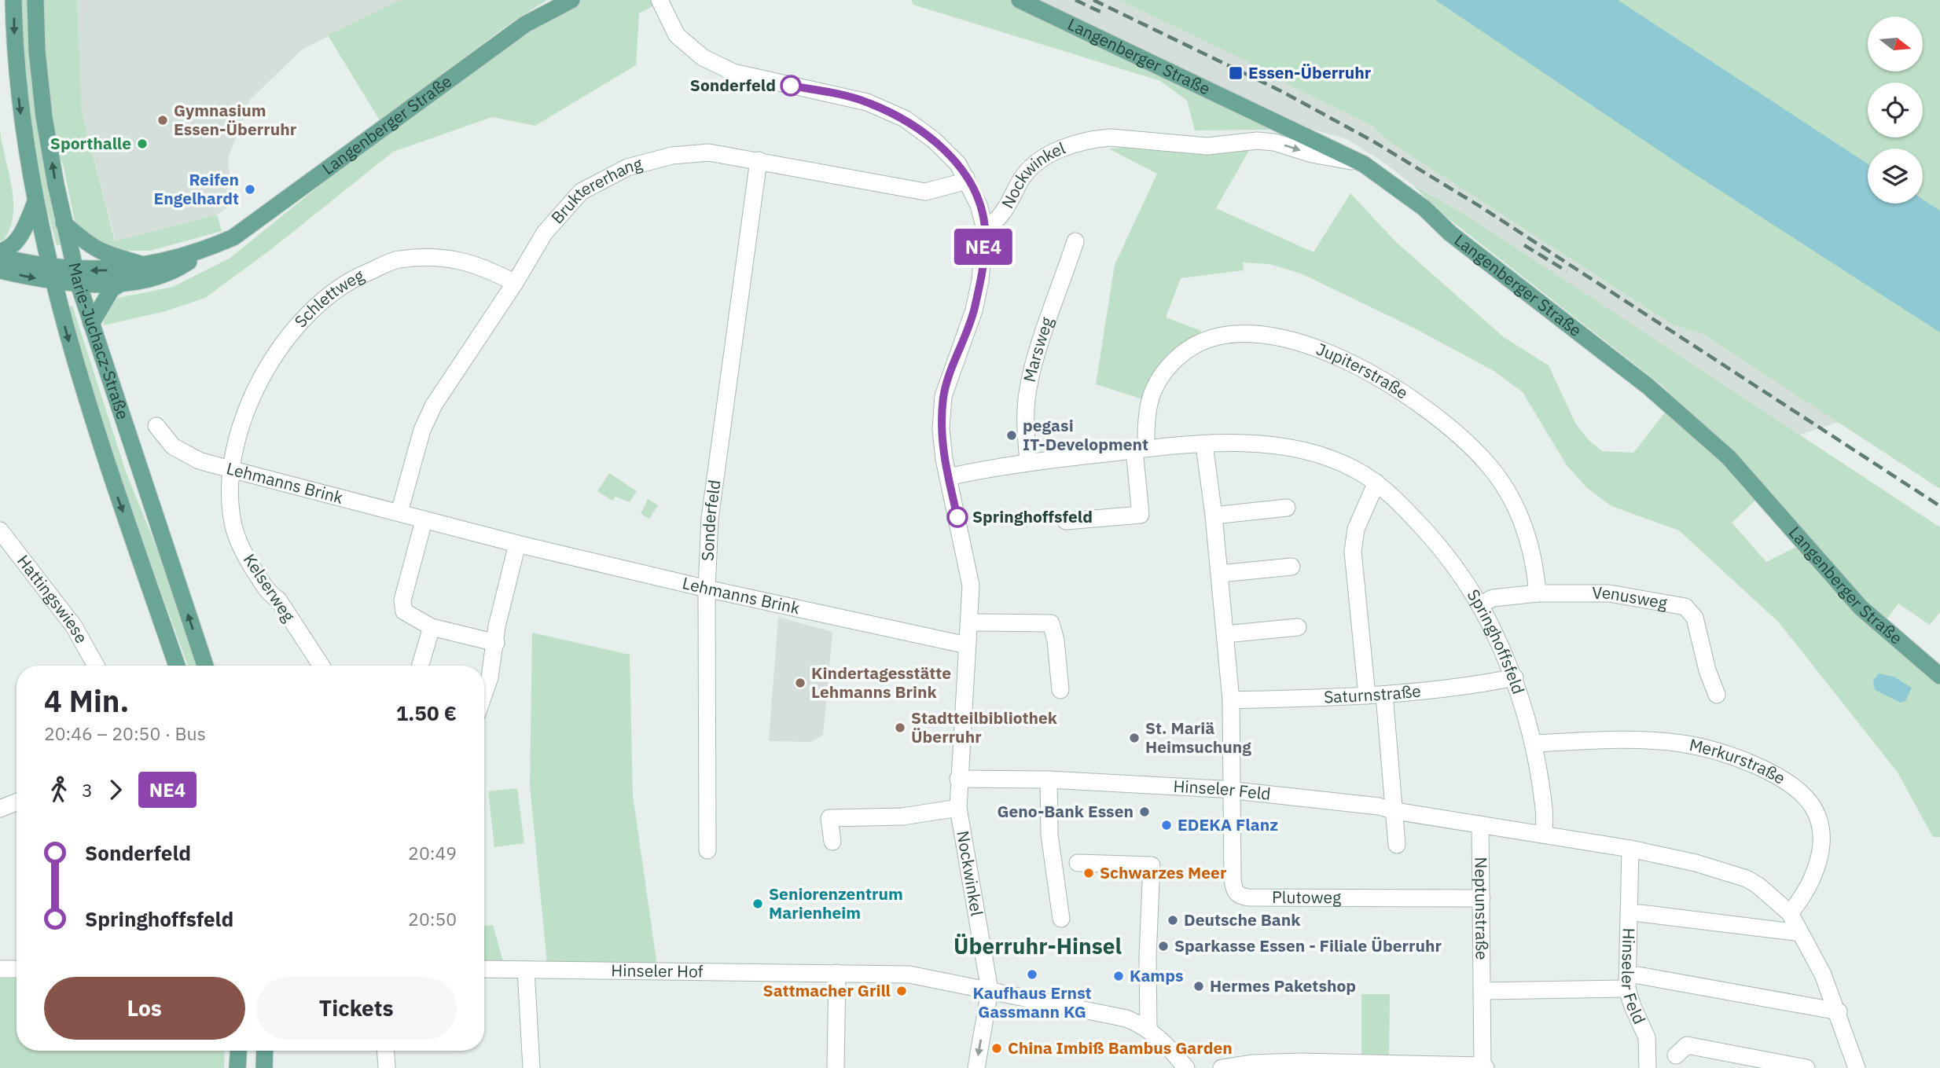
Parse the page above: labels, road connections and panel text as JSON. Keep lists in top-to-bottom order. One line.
{"streets":{"main road":["Langenberger Straße","Marie-Juchacz-Straße"],"street":["Nockwinkel","Bruktererhang","Schlettweg","Marsweg","Jupiterstraße","Lehmanns Brink","Sonderfeld","Kelserweg","Venusweg","Hattingswiese","Springhoffsfeld","Saturnstraße","Merkurstraße","Hinseler Feld","Plutoweg","Neptunstraße","Hinseler Hof"]},"crossings":[["Langenberger Straße","Nockwinkel"],["Langenberger Straße","Marie-Juchacz-Straße"],["Nockwinkel","Lehmanns Brink"],["Nockwinkel","Springhoffsfeld"],["Nockwinkel","Hinseler Feld"],["Nockwinkel","Hinseler Hof"],["Bruktererhang","Schlettweg"],["Bruktererhang","Lehmanns Brink"],["Bruktererhang","Sonderfeld"],["Schlettweg","Lehmanns Brink"],["Schlettweg","Kelserweg"],["Marsweg","Springhoffsfeld"],["Jupiterstraße","Venusweg"],["Jupiterstraße","Springhoffsfeld"],["Lehmanns Brink","Sonderfeld"],["Lehmanns Brink","Kelserweg"],["Venusweg","Springhoffsfeld"],["Springhoffsfeld","Saturnstraße"],["Springhoffsfeld","Merkurstraße"],["Springhoffsfeld","Hinseler Feld"],["Merkurstraße","Hinseler Feld"],["Hinseler Feld","Plutoweg"],["Hinseler Feld","Neptunstraße"],["Plutoweg","Neptunstraße"]],"districts":["Überruhr-Hinsel"],"places":{"transit":["Essen-Überruhr"],"other":["Sonderfeld","Gymnasium Essen-Überruhr","Sporthalle","Reifen Engelhardt","pegasi IT-Development","Springhoffsfeld","Kindertagesstätte Lehmanns Brink","Stadtteilbibliothek Überruhr","St. Mariä Heimsuchung","Geno-Bank Essen","EDEKA Flanz","Schwarzes Meer","Seniorenzentrum Marienheim","Deutsche Bank","Sparkasse Essen - Filiale Überruhr","Kaufhaus Ernst Gassmann KG","Kamps","Hermes Paketshop","Sattmacher Grill","China Imbiß Bambus Garden"]},"lines":["bus line NE4"],"north":"right","page":{"on_map":"NE4","heading":["4 Min.","20:46 – 20:50 · Bus","1.50 €"],"legs":["3","NE4"],"list":[{"name":"Sonderfeld","value":"20:49"},{"name":"Springhoffsfeld","value":"20:50"}],"buttons":["Los","Tickets"]}}
